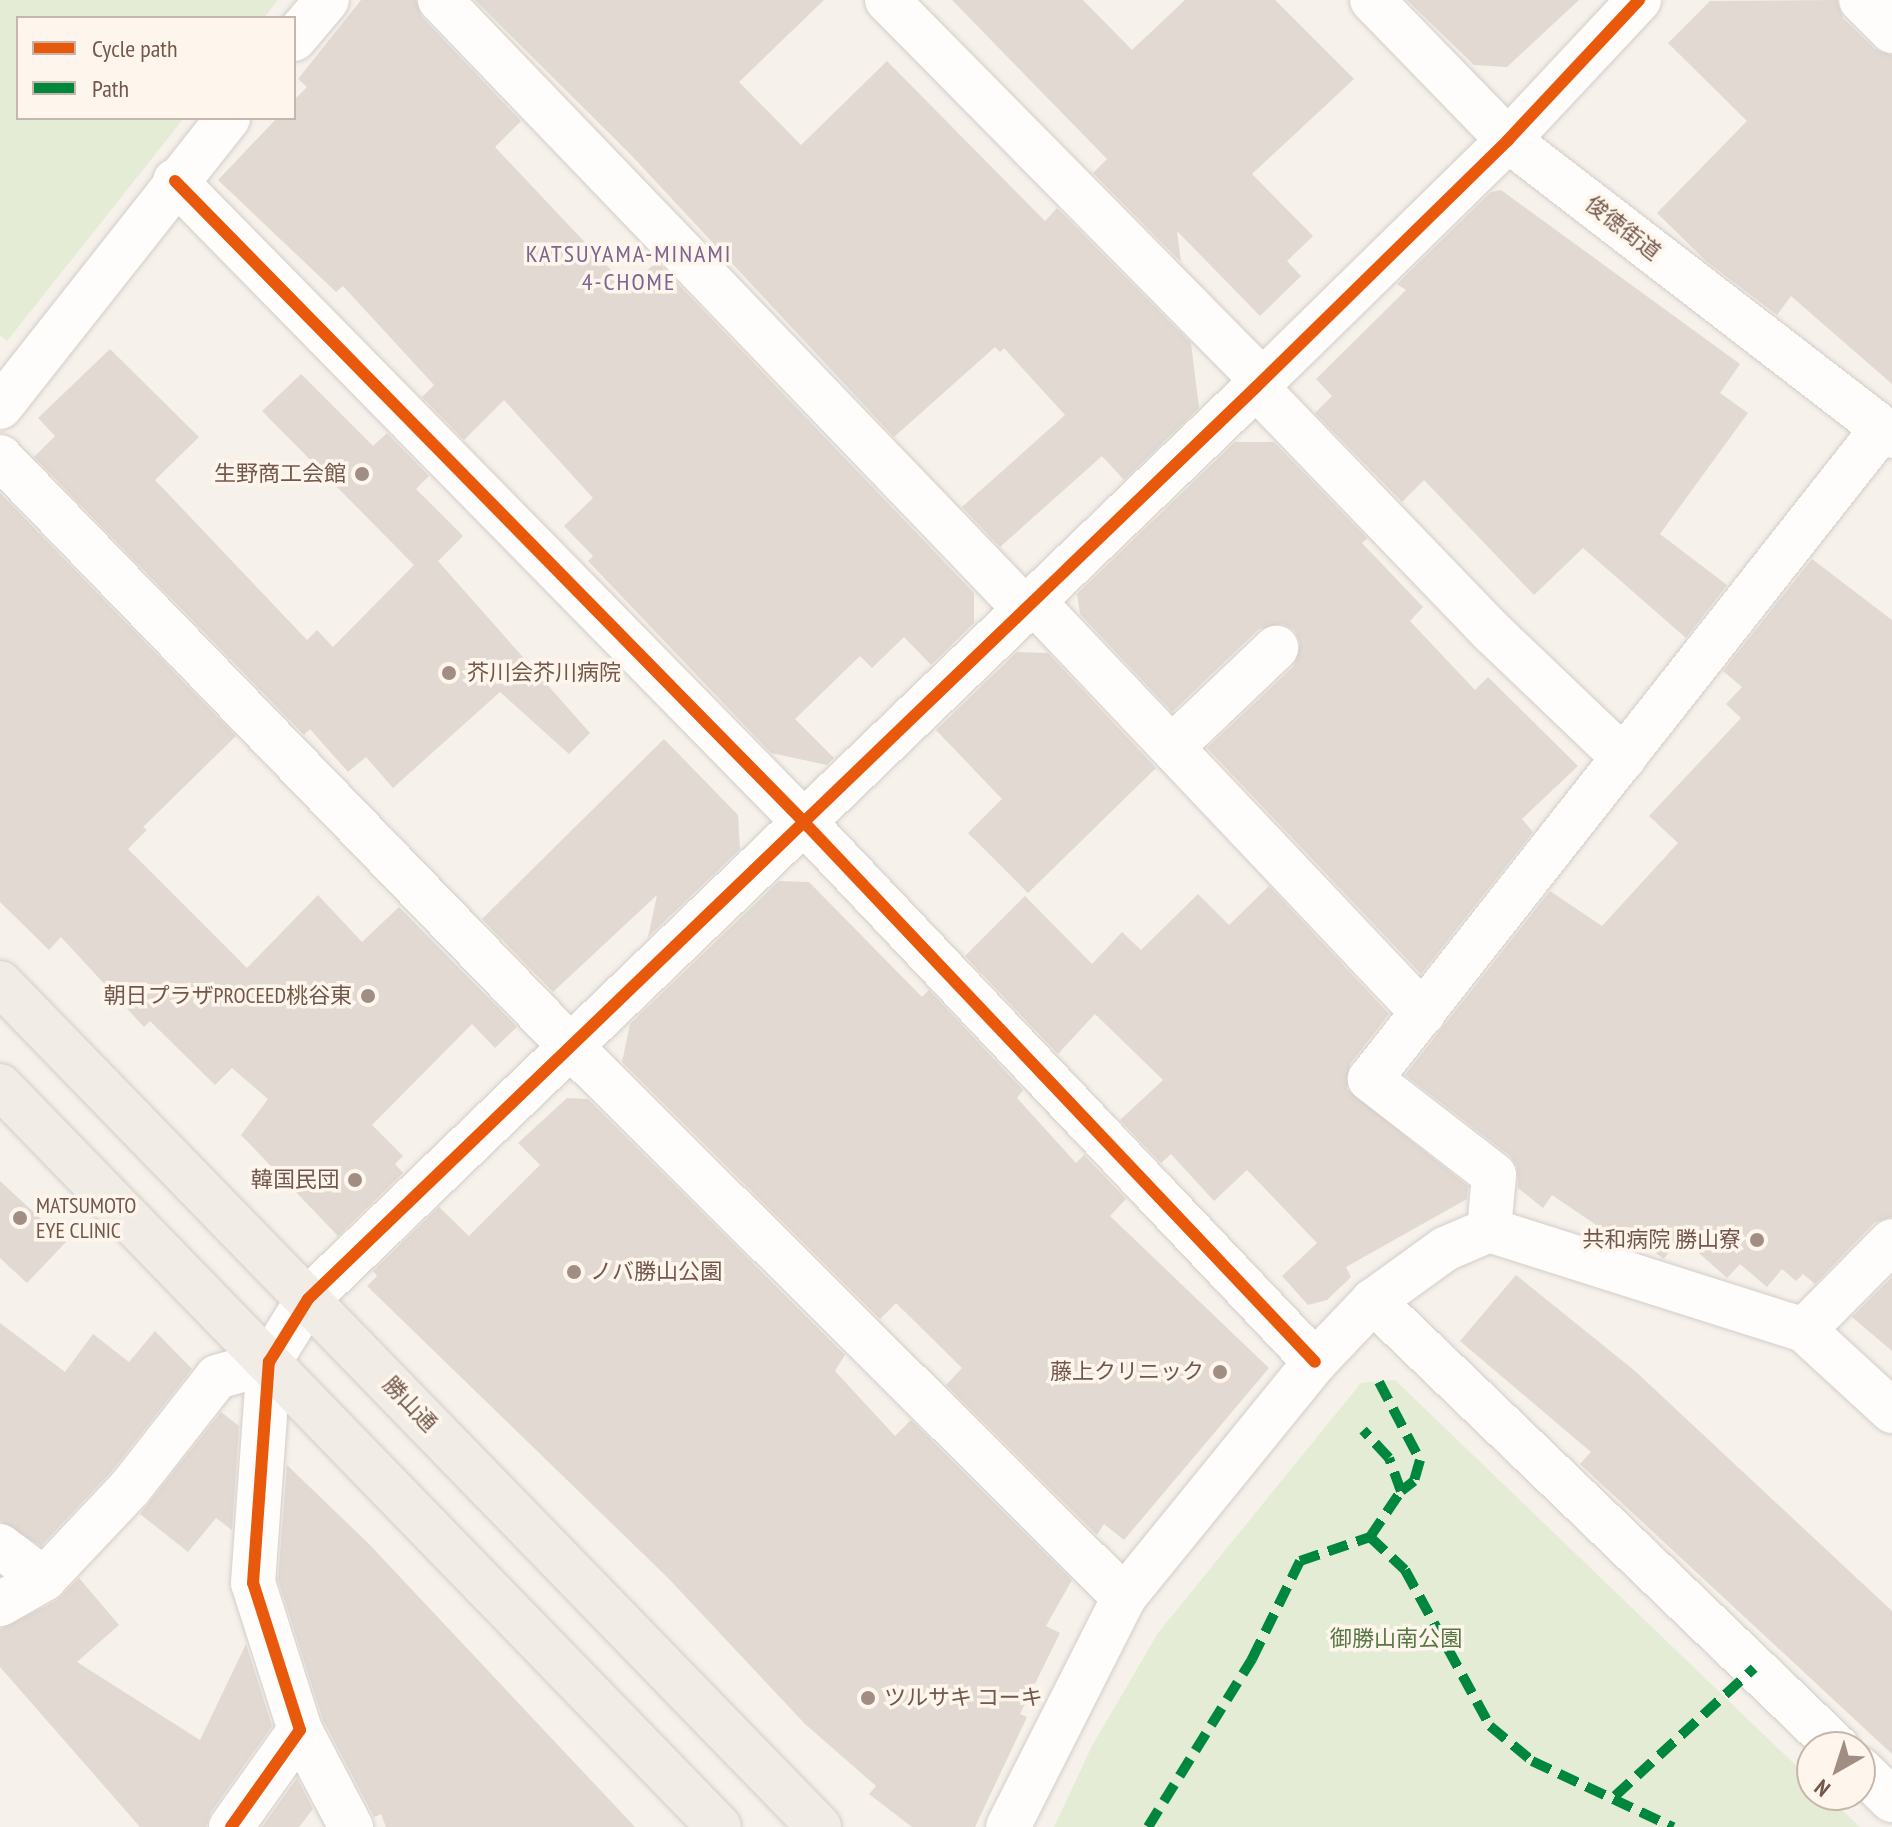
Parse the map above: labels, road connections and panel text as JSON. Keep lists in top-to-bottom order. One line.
{"streets":{"main road":["勝山通"],"street":["俊徳街道"]},"districts":["KATSUYAMA-MINAMI 4-CHOME"],"parks":["御勝山南公園"],"places":["生野商工会館","芥川会芥川病院","朝日プラザPROCEED桃谷東","韓国民団","MATSUMOTO EYE CLINIC","共和病院 勝山寮","ノバ勝山公園","藤上クリニック","ツルサキ コーキ"],"legend":["Cycle path","Path"],"north":"bottom left"}
